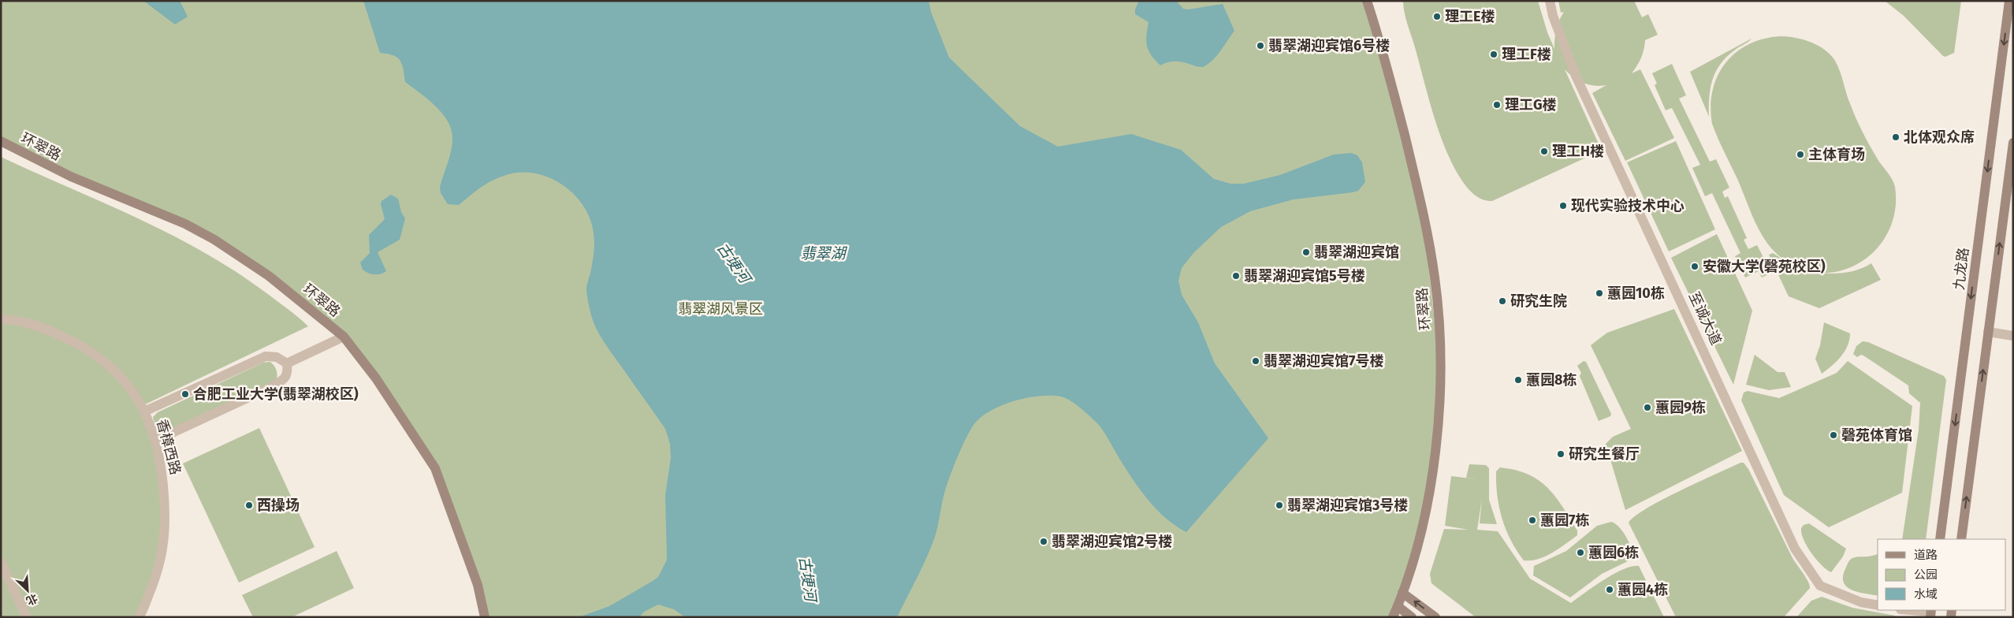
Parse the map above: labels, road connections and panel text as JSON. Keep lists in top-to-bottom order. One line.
{"streets":{"street":["环翠路","九龙路","至诚大道","香樟西路"]},"water":["翡翠湖","古埂河"],"parks":["翡翠湖风景区"],"places":["理工E楼","翡翠湖迎宾馆6号楼","理工F楼","理工G楼","北体观众席","理工H楼","主体育场","现代实验技术中心","翡翠湖迎宾馆","安徽大学(磬苑校区)","翡翠湖迎宾馆5号楼","蕙园10栋","研究生院","翡翠湖迎宾馆7号楼","蕙园8栋","合肥工业大学(翡翠湖校区)","蕙园9栋","磬苑体育馆","研究生餐厅","西操场","翡翠湖迎宾馆3号楼","蕙园7栋","翡翠湖迎宾馆2号楼","蕙园6栋","蕙园4栋"],"legend":["道路","公园","水域"],"north":"bottom right"}
